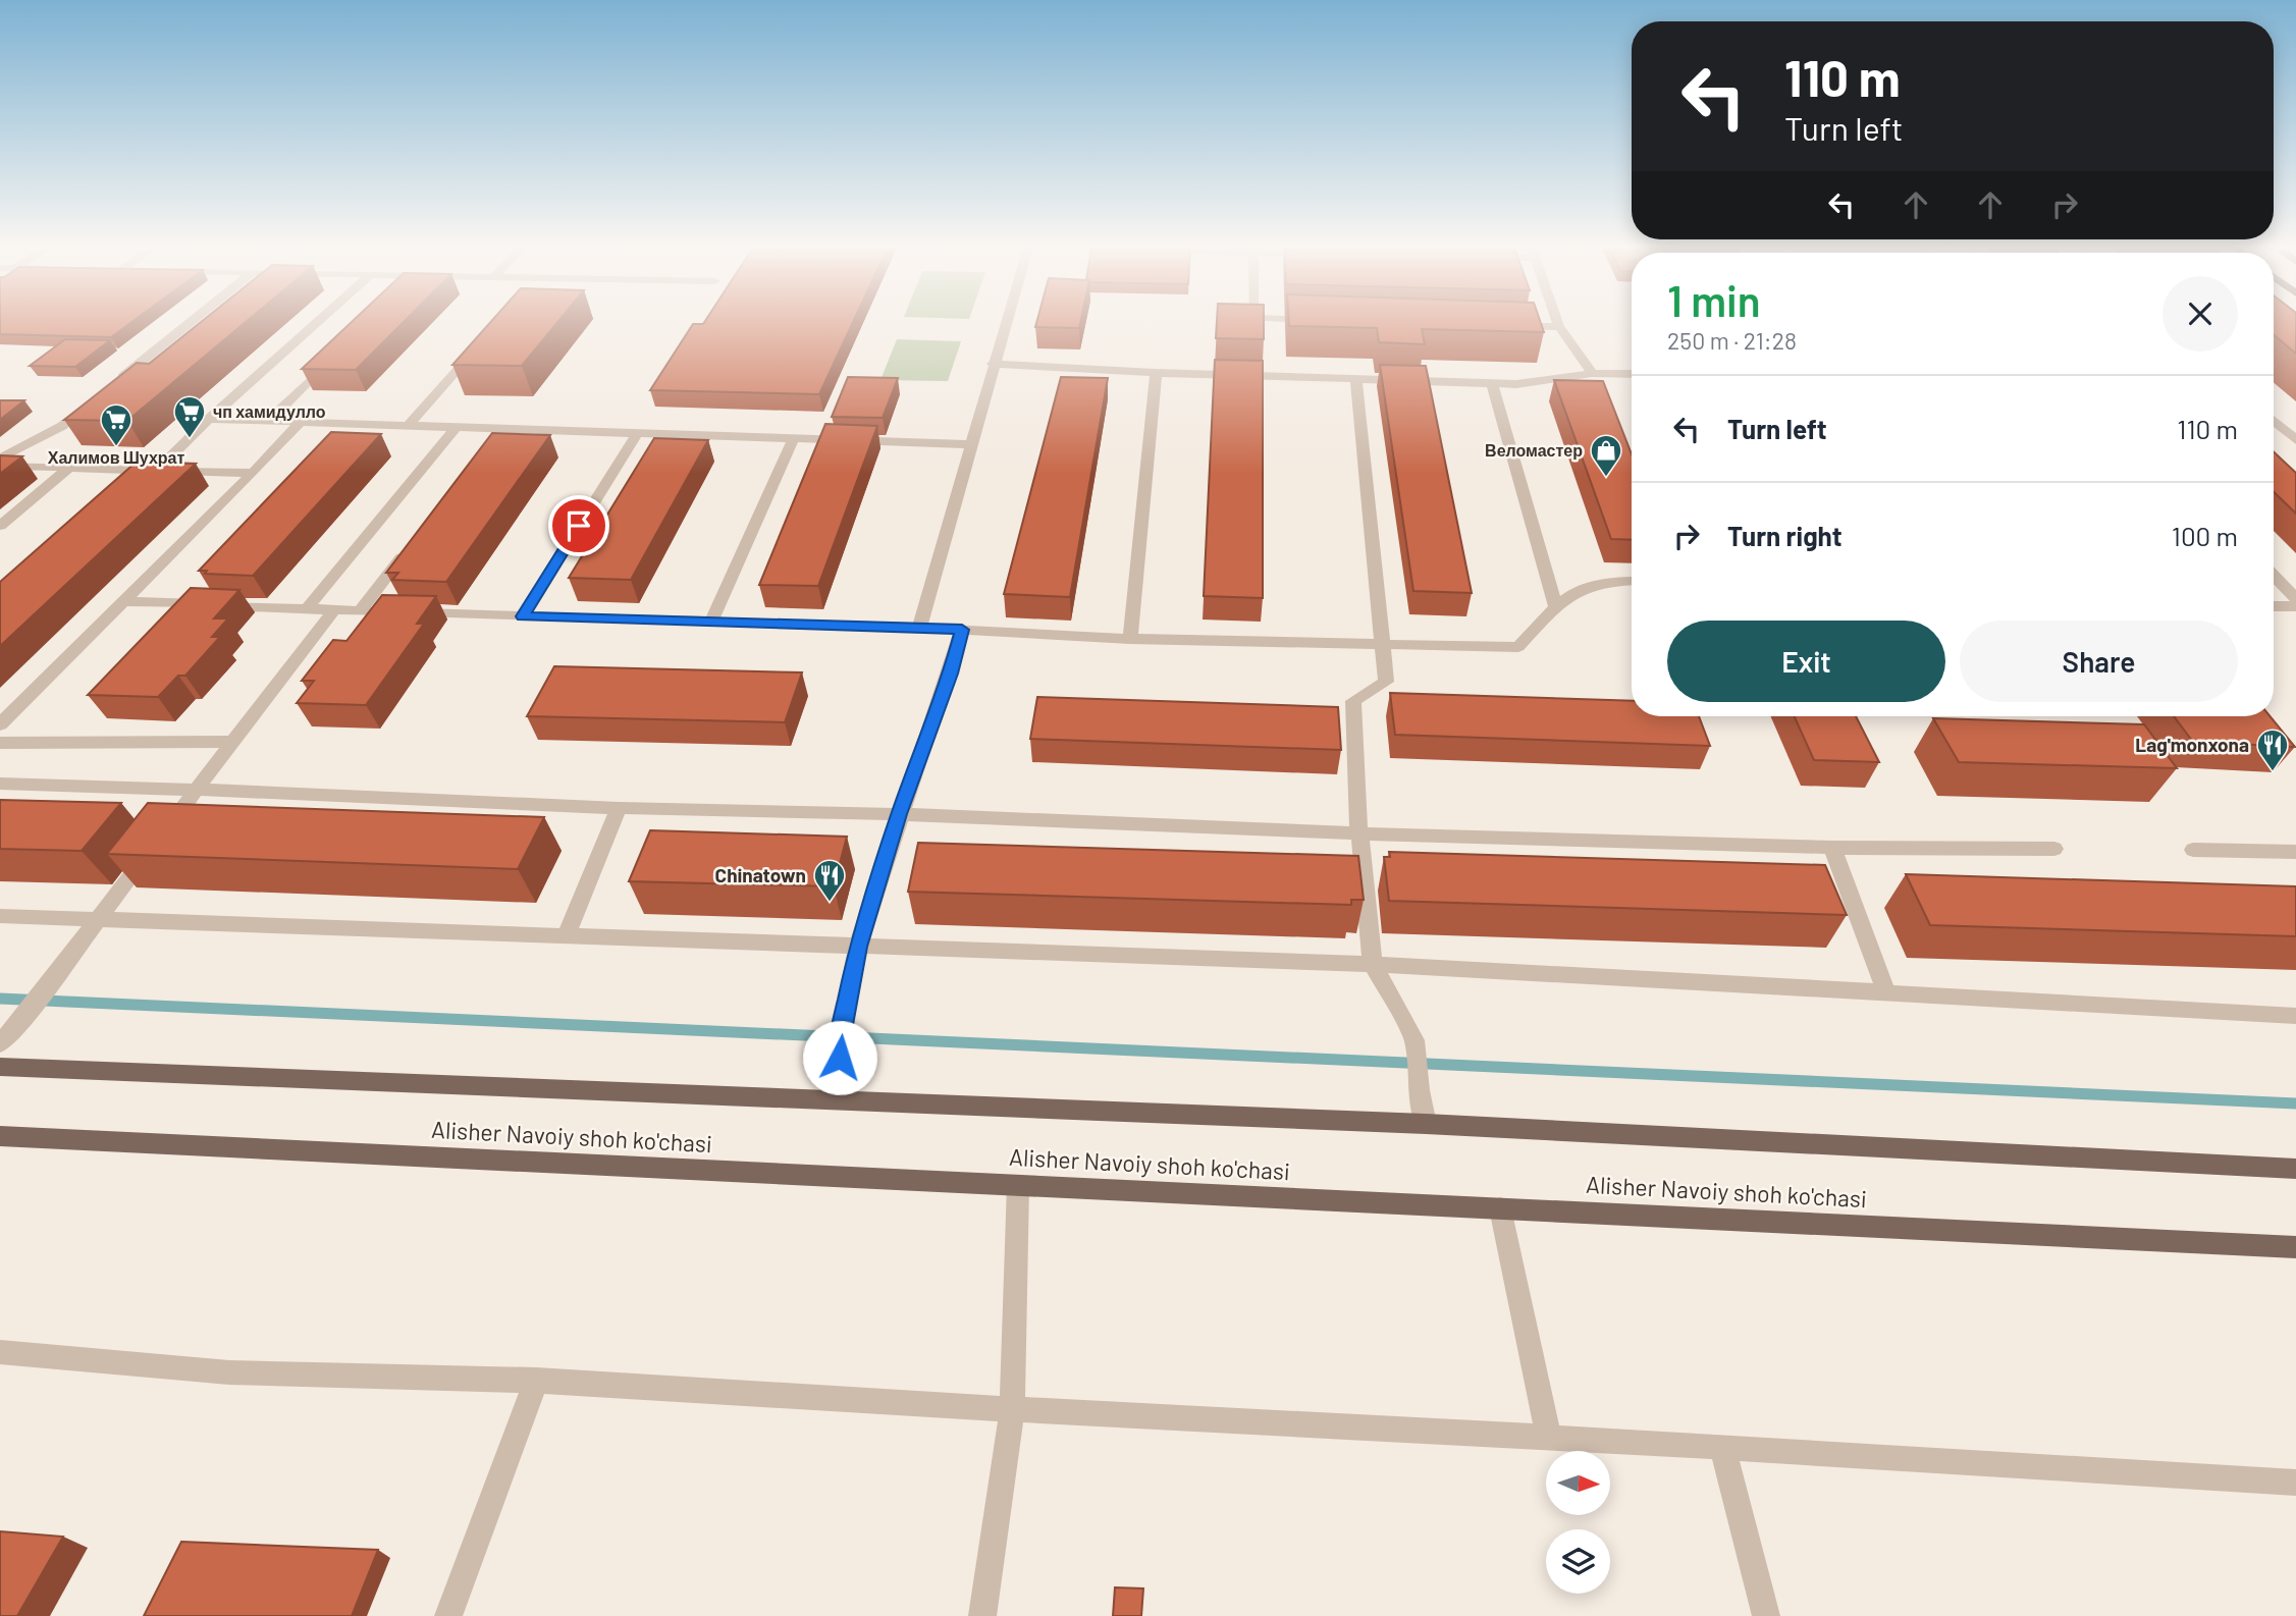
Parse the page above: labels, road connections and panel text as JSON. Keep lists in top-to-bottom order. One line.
{"streets":{"main road":["Alisher Navoiy shoh ko'chasi"]},"places":{"supermarket":["чп хамидулло","Халимов Шухрат"],"shop":["Веломастер"],"restaurant":["Lag'monxona","Chinatown"]},"north":"right","page":{"turn":["110 m","Turn left"],"heading":["1 min","250 m · 21:28"],"list":[{"name":"Turn left","value":"110 m"},{"name":"Turn right","value":"100 m"}],"buttons":["Exit","Share"]}}
